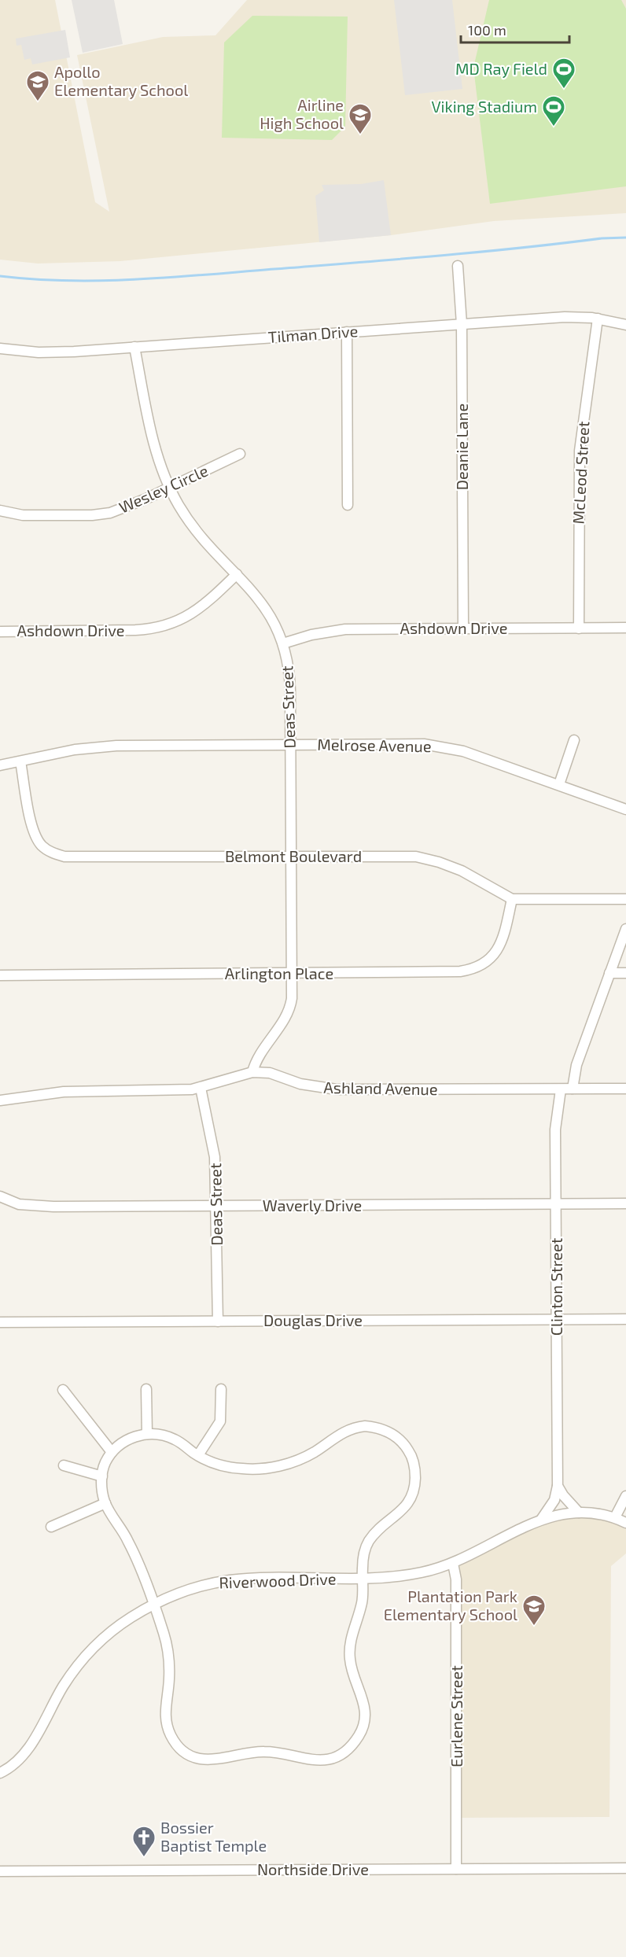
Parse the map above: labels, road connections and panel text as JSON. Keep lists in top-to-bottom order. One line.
{"streets":{"street":["Tilman Drive","Deanie Lane","McLeod Street","Wesley Circle","Ashdown Drive","Deas Street","Melrose Avenue","Belmont Boulevard","Arlington Place","Ashland Avenue","Waverly Drive","Clinton Street","Douglas Drive","Riverwood Drive","Eurlene Street","Northside Drive"]},"crossings":[["Tilman Drive","Deanie Lane"],["Tilman Drive","McLeod Street"],["Tilman Drive","Deas Street"],["Deanie Lane","Ashdown Drive"],["McLeod Street","Ashdown Drive"],["Wesley Circle","Deas Street"],["Ashdown Drive","Deas Street"],["Deas Street","Melrose Avenue"],["Deas Street","Belmont Boulevard"],["Deas Street","Arlington Place"],["Deas Street","Ashland Avenue"],["Deas Street","Waverly Drive"],["Deas Street","Douglas Drive"],["Melrose Avenue","Belmont Boulevard"],["Belmont Boulevard","Arlington Place"],["Ashland Avenue","Clinton Street"],["Waverly Drive","Clinton Street"],["Clinton Street","Douglas Drive"],["Clinton Street","Riverwood Drive"],["Riverwood Drive","Eurlene Street"],["Eurlene Street","Northside Drive"]],"places":{"sports":["MD Ray Field","Viking Stadium"],"school or university":["Apollo Elementary School","Airline High School","Plantation Park Elementary School"],"church":["Bossier Baptist Temple"]},"scale_bar":"100 m"}
